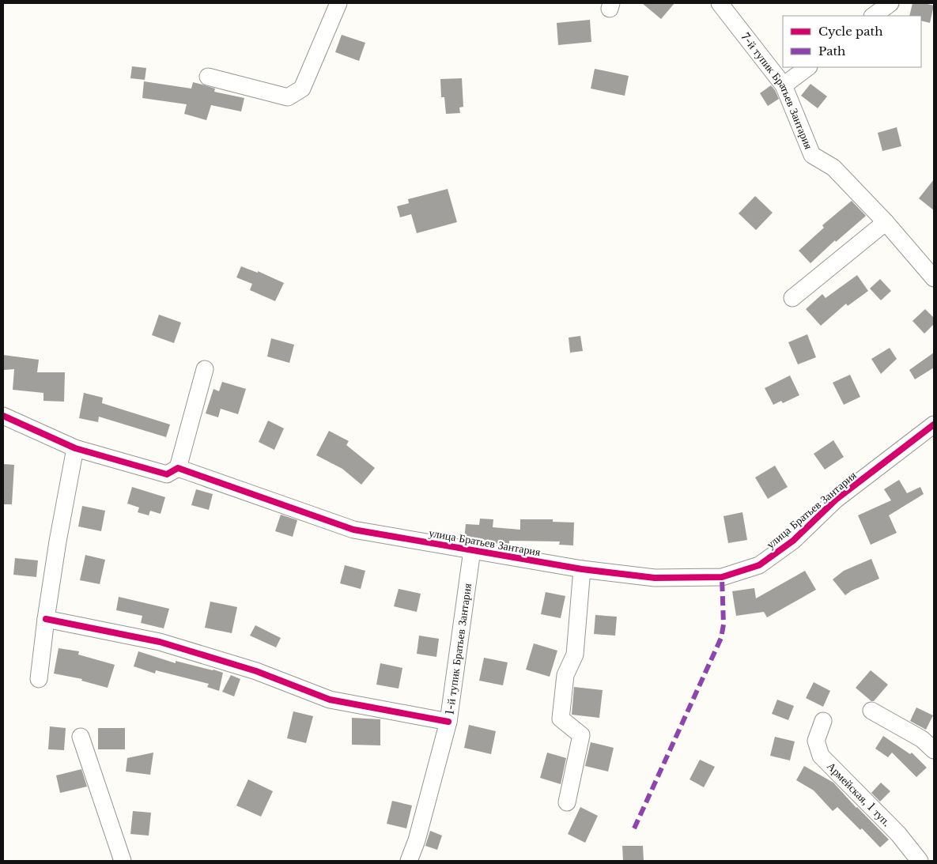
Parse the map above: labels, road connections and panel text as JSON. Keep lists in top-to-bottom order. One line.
{"streets":{"street":["7-й тупик Братьев Зантария","улица Братьев Зантария","1-й тупик Братьев Зантария","Армейская, 1 туп."]},"crossings":[["улица Братьев Зантария","1-й тупик Братьев Зантария"]],"legend":["Cycle path","Path"]}
